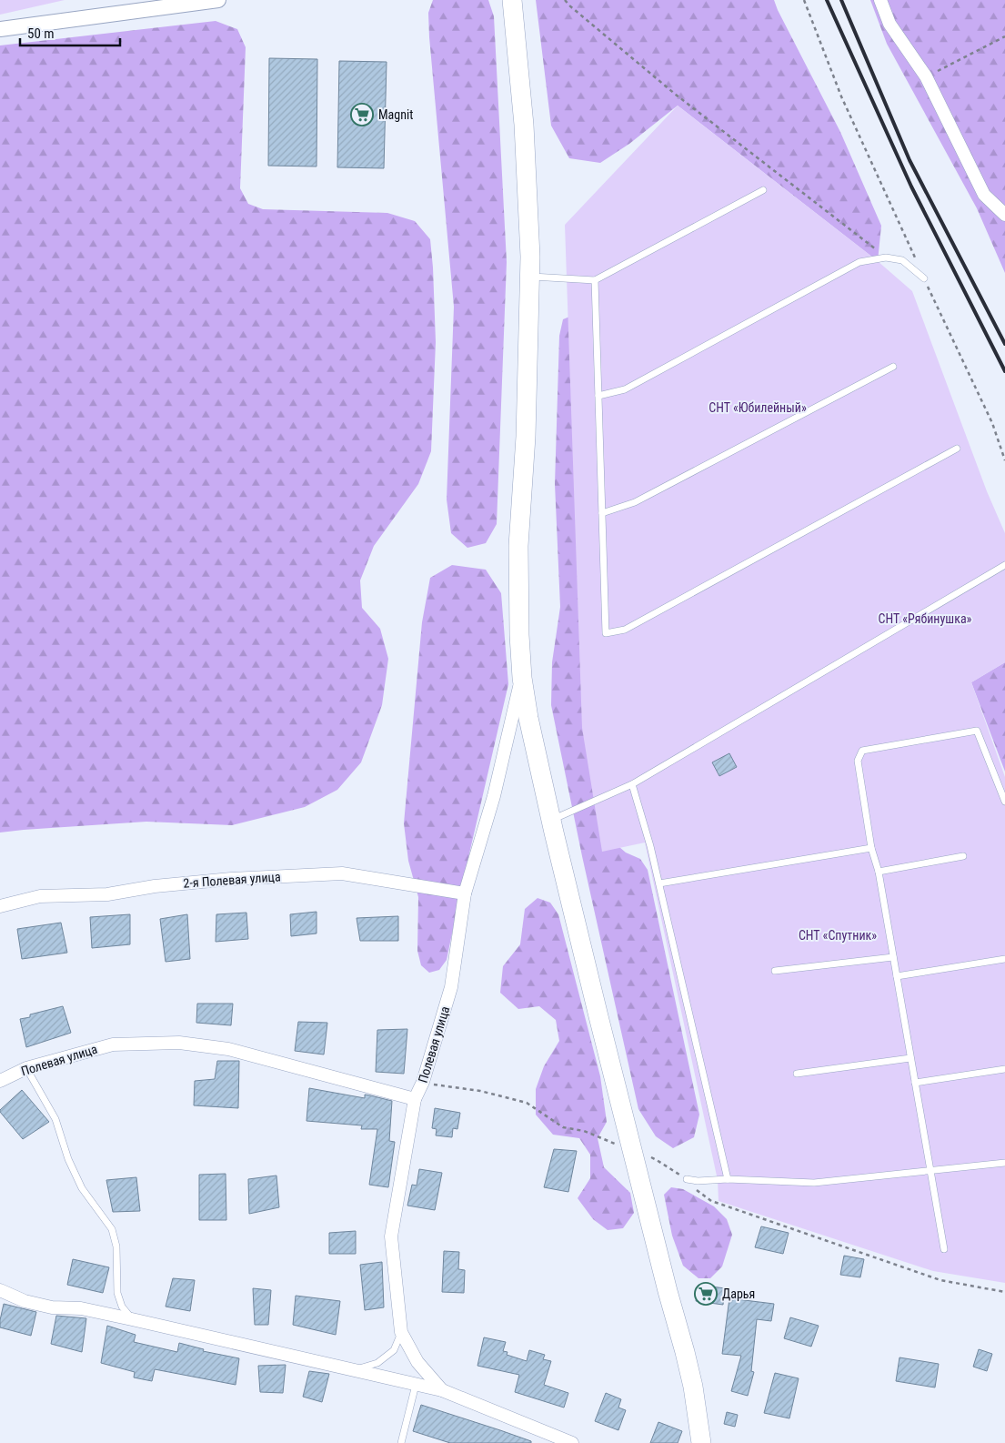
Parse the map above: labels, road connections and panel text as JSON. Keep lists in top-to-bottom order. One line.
{"streets":{"street":["2-я Полевая улица","Полевая улица"]},"crossings":[["2-я Полевая улица","Полевая улица"]],"parks":["СНТ «Юбилейный»","СНТ «Рябинушка»","СНТ «Спутник»"],"places":{"supermarket":["Magnit","Дарья"]},"scale_bar":"50 m"}
